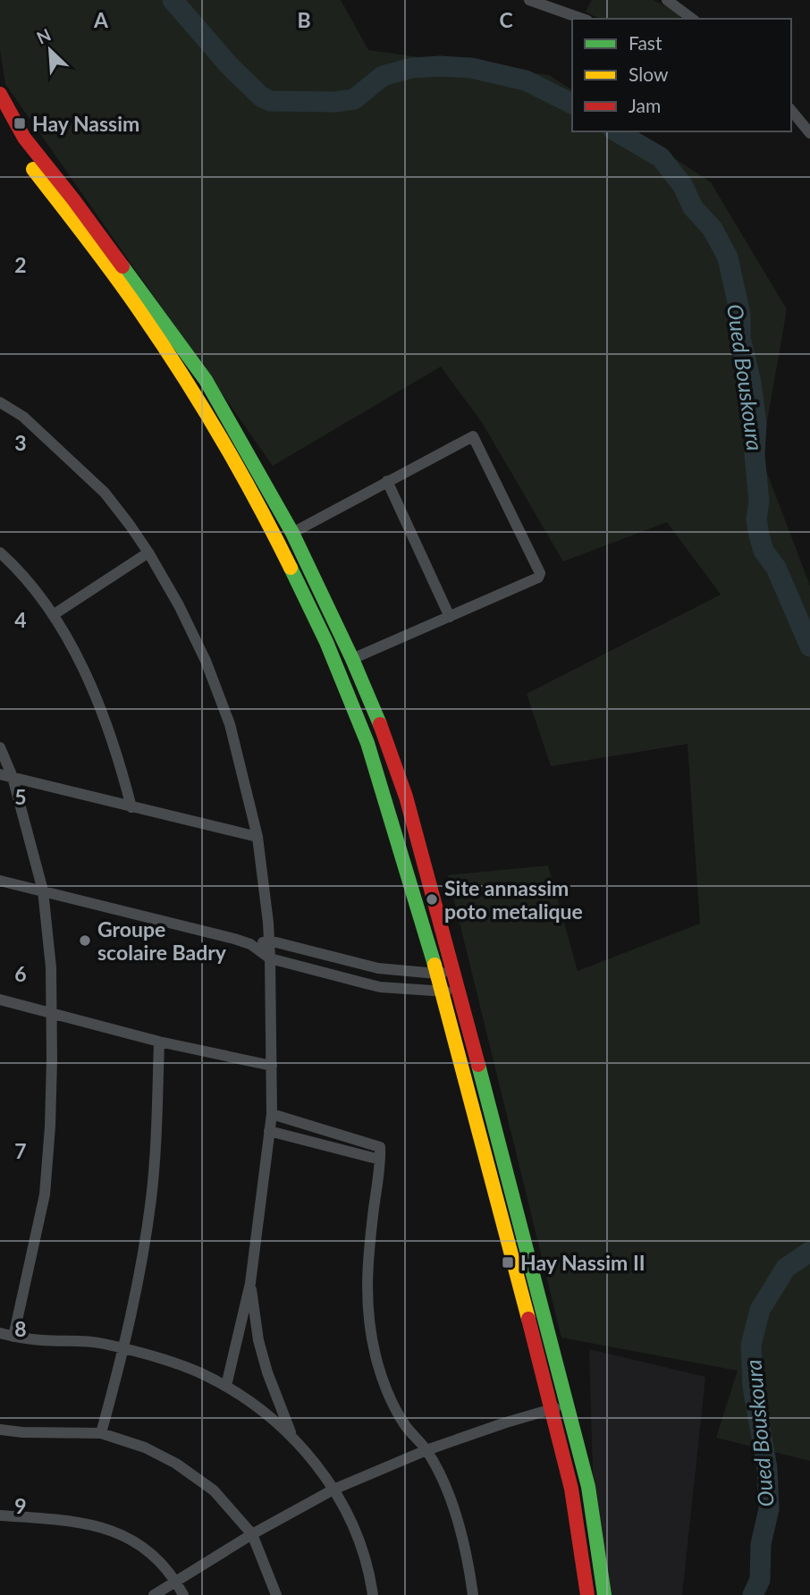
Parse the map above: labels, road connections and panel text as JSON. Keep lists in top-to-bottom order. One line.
{"water":["Oued Bouskoura"],"places":{"transit":["Hay Nassim","Hay Nassim II"],"other":["Site annassim poto metalique","Groupe scolaire Badry"]},"legend":["Fast","Slow","Jam"],"north":"top left","grid":{"columns":["A","B","C"],"rows":["2","3","4","5","6","7","8","9"]}}
